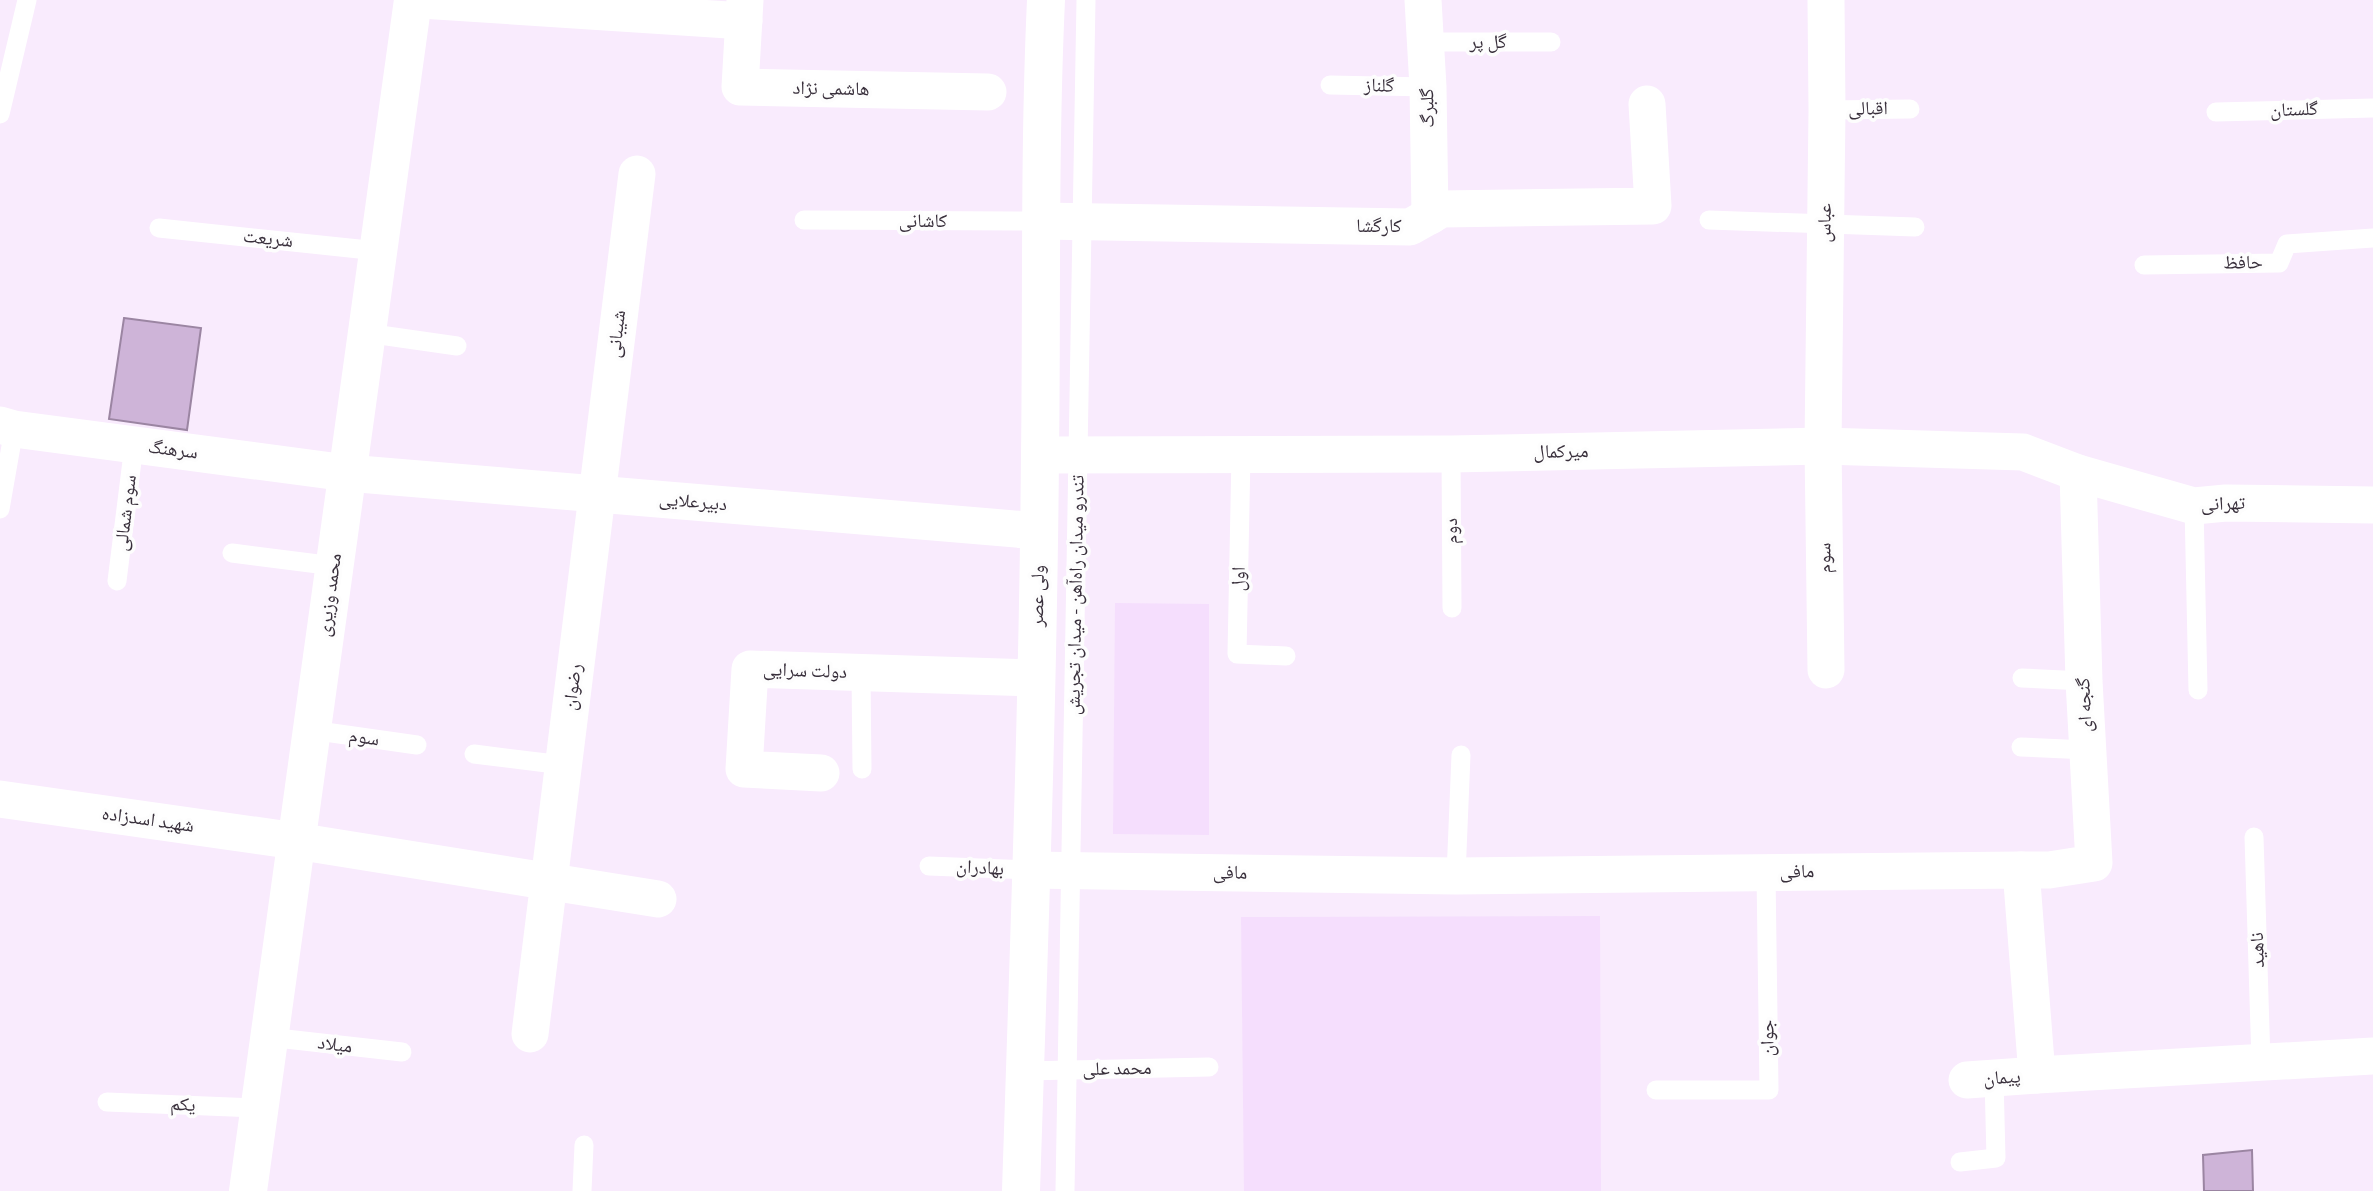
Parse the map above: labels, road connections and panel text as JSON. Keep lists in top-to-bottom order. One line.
{"streets":{"street":["هاشمی نژاد","گلبرگ","عباس","کارگشا","شیبانی","سرهنگ","میرکمال","دبیرعلایی","تهرانی","سوم","محمد وزیری","ولی عصر","دولت سرایی","رضوان","گنجه ای","شهید اسدزاده","مافی","پیمان"],"lane":["گل پر","گلناز","اقبالی","گلستان","کاشانی","شریعت","حافظ","سوم شمالی","دوم","اول","تندرو میدان راه‌آهن - میدان تجریش","بهادران","ناهید","جوان","میلاد","محمد علی","یکم"]},"crossings":[["گل پر","گلبرگ"],["گلناز","گلبرگ"],["گلبرگ","کارگشا"],["اقبالی","عباس"],["کاشانی","کارگشا"],["کاشانی","ولی عصر"],["عباس","میرکمال"],["عباس","سوم"],["کارگشا","تندرو میدان راه‌آهن - میدان تجریش"],["کارگشا","ولی عصر"],["شریعت","محمد وزیری"],["شیبانی","دبیرعلایی"],["شیبانی","رضوان"],["سرهنگ","دبیرعلایی"],["سرهنگ","سوم شمالی"],["سرهنگ","محمد وزیری"],["میرکمال","تهرانی"],["میرکمال","دوم"],["میرکمال","سوم"],["میرکمال","اول"],["میرکمال","تندرو میدان راه‌آهن - میدان تجریش"],["میرکمال","ولی عصر"],["میرکمال","گنجه ای"],["دبیرعلایی","محمد وزیری"],["دبیرعلایی","ولی عصر"],["دبیرعلایی","رضوان"],["تهرانی","گنجه ای"],["سوم","محمد وزیری"],["محمد وزیری","شهید اسدزاده"],["محمد وزیری","میلاد"],["محمد وزیری","یکم"],["تندرو میدان راه‌آهن - میدان تجریش","مافی"],["تندرو میدان راه‌آهن - میدان تجریش","محمد علی"],["ولی عصر","دولت سرایی"],["ولی عصر","بهادران"],["ولی عصر","مافی"],["ولی عصر","محمد علی"],["گنجه ای","مافی"],["بهادران","مافی"],["مافی","جوان"]]}
